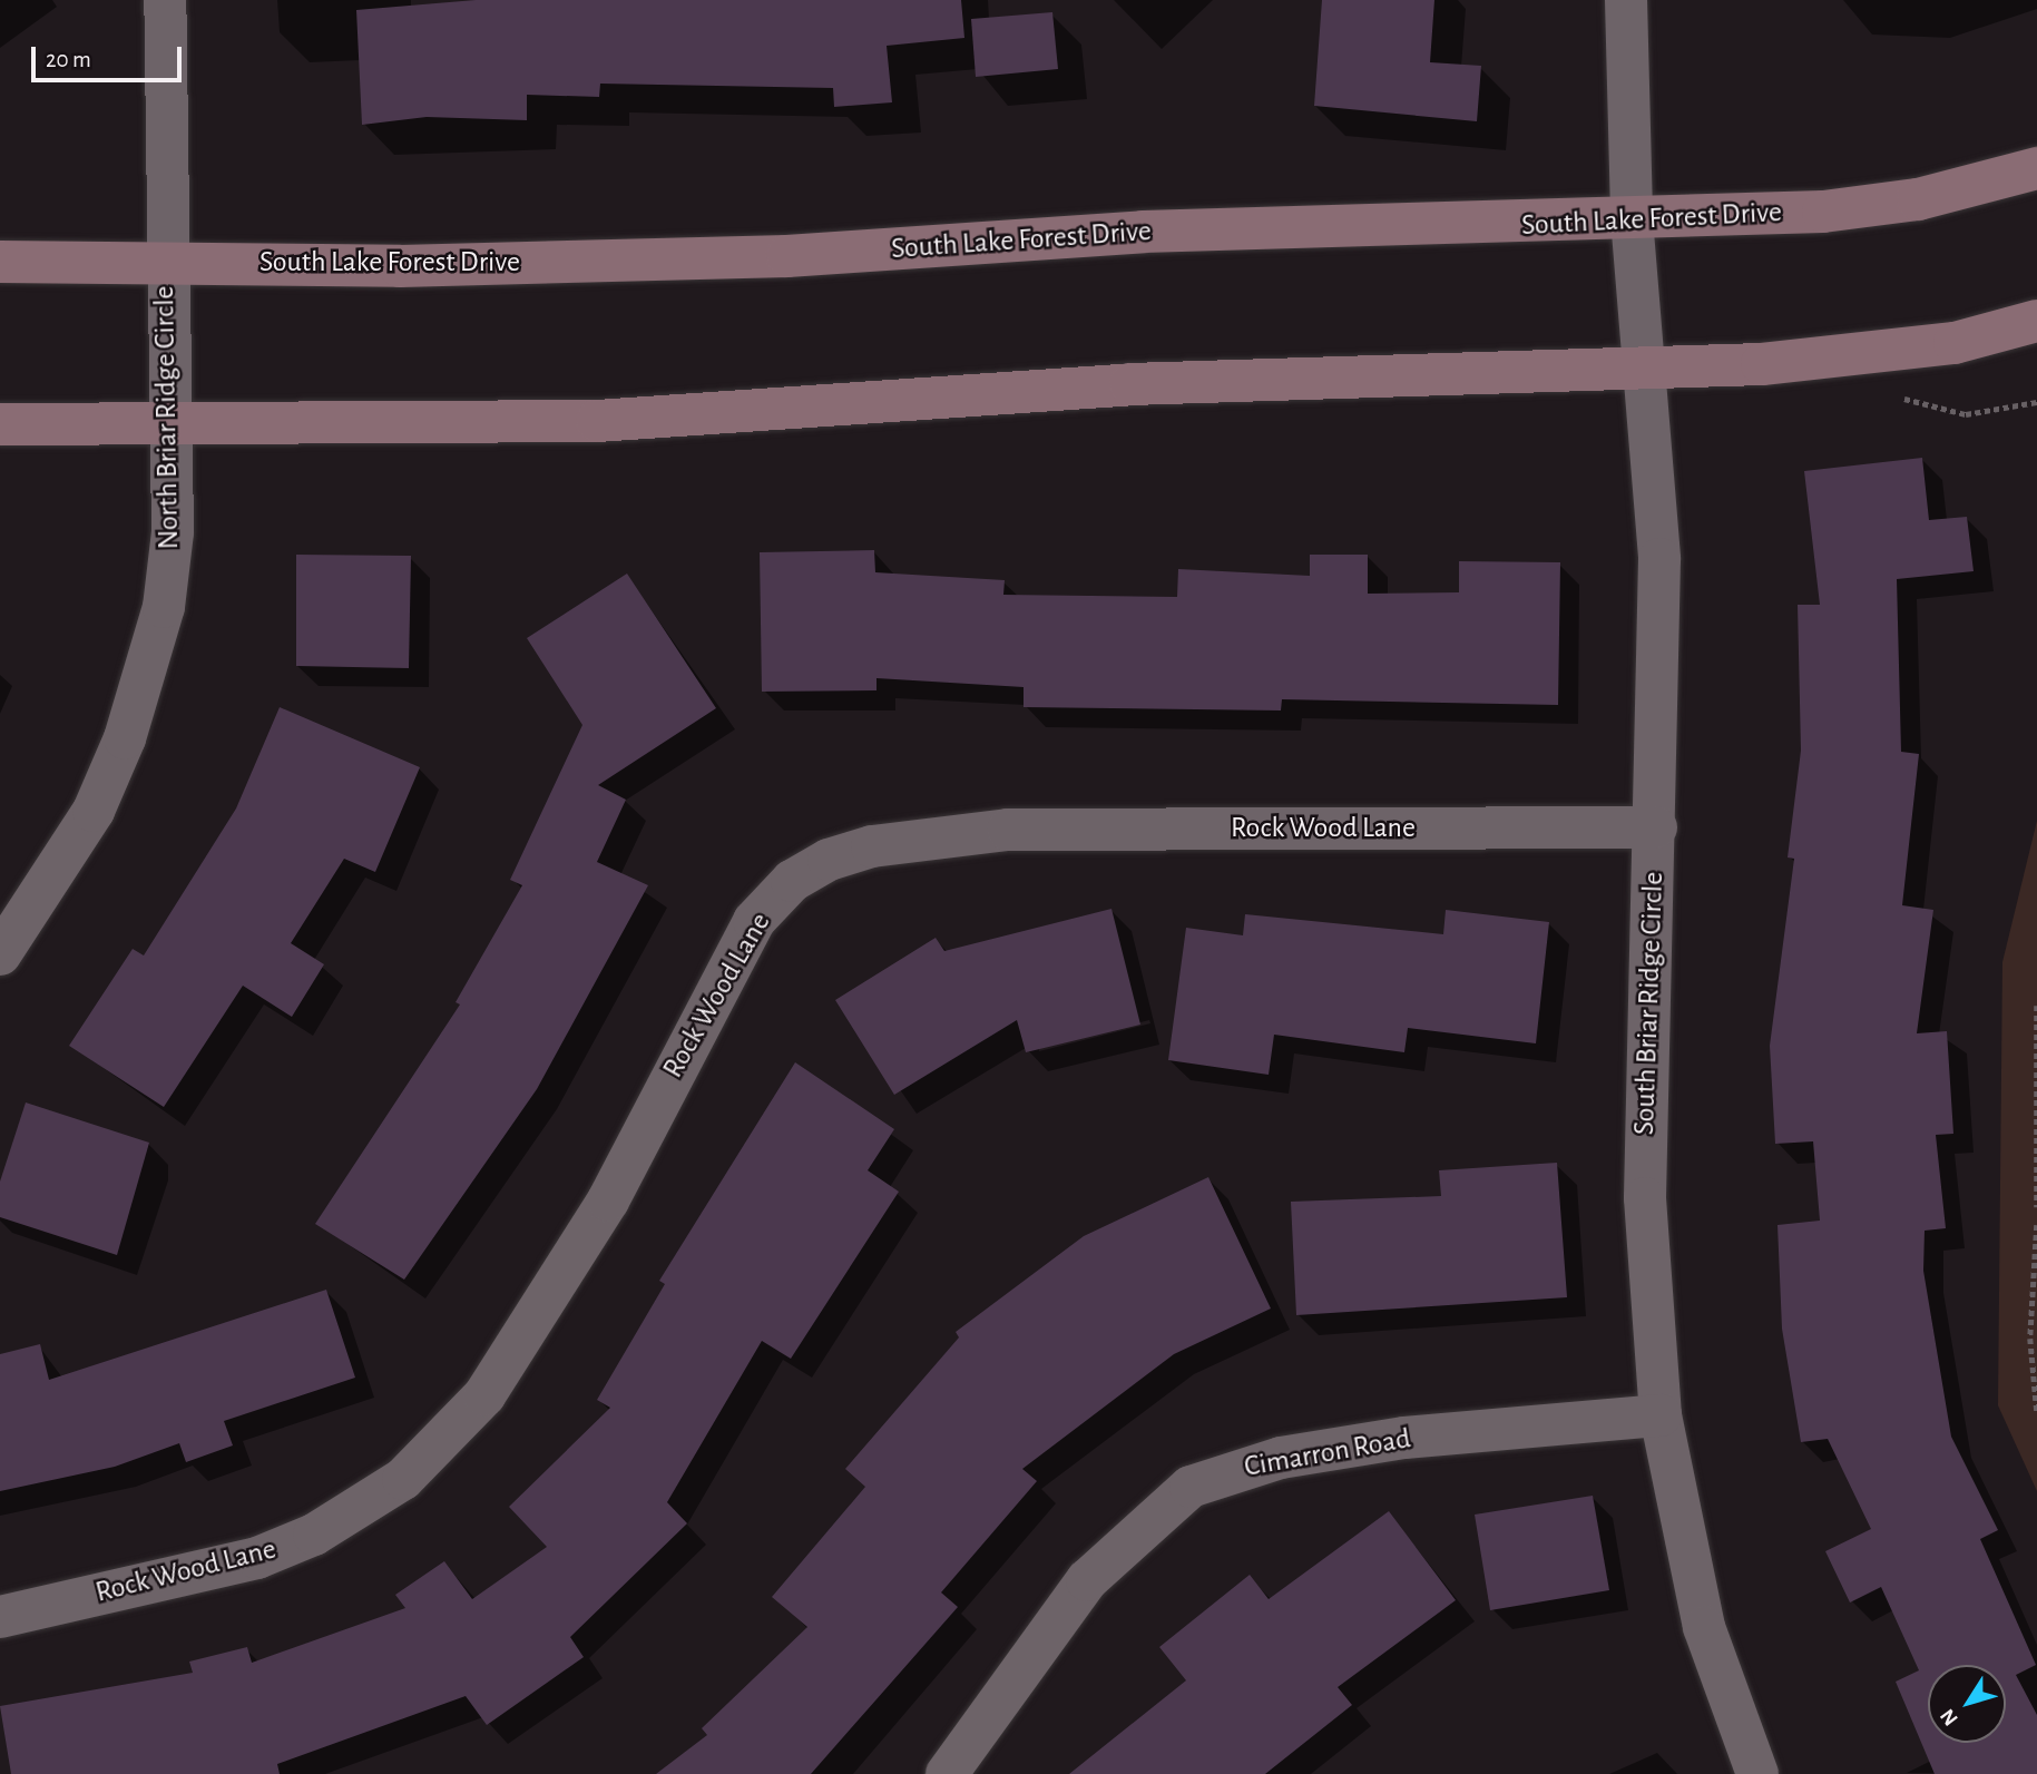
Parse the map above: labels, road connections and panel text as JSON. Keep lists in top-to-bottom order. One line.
{"streets":{"main road":["South Lake Forest Drive"],"street":["North Briar Ridge Circle","Rock Wood Lane","South Briar Ridge Circle","Cimarron Road"]},"crossings":[["South Lake Forest Drive","North Briar Ridge Circle"],["South Lake Forest Drive","South Briar Ridge Circle"],["Rock Wood Lane","South Briar Ridge Circle"],["South Briar Ridge Circle","Cimarron Road"]],"scale_bar":"20 m","north":"bottom left"}
